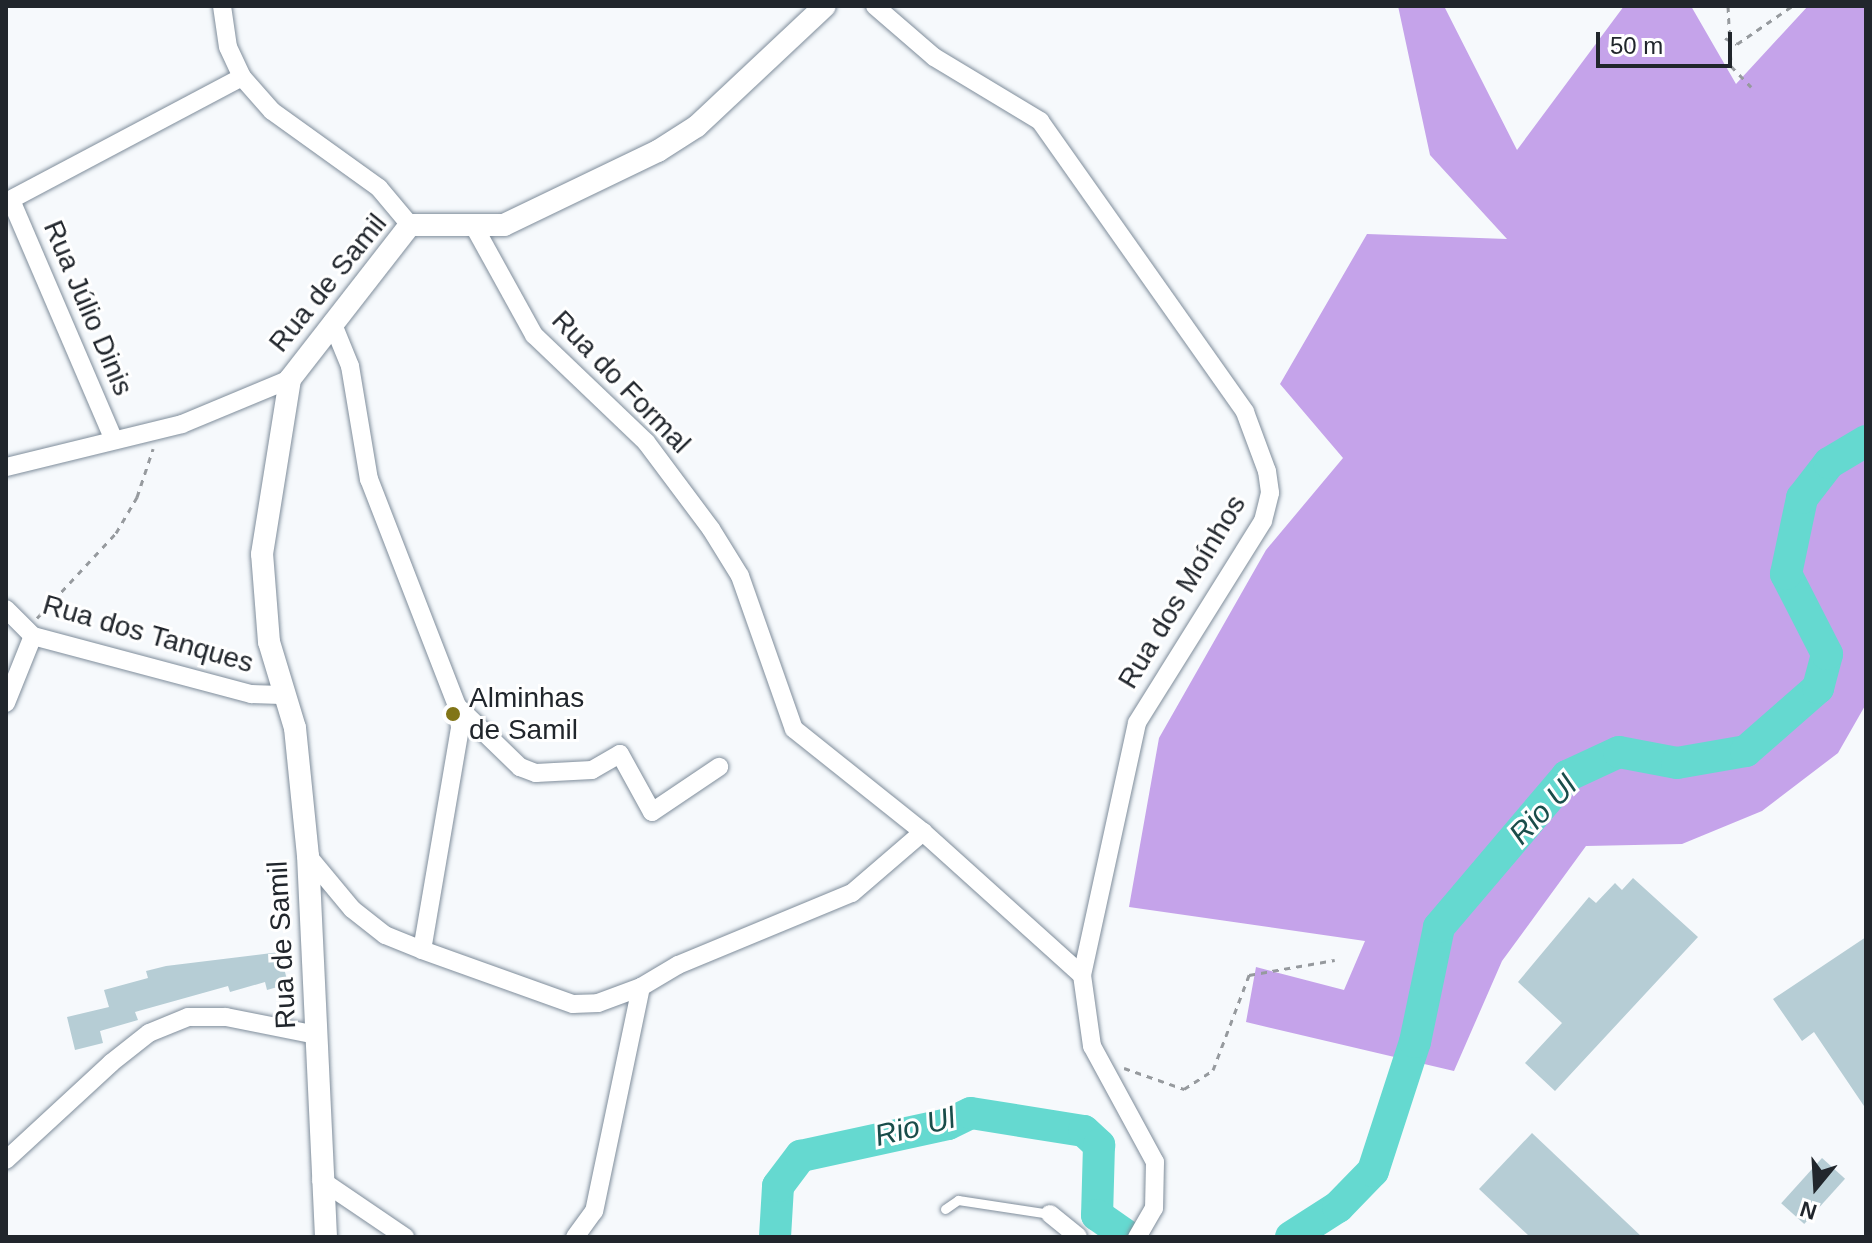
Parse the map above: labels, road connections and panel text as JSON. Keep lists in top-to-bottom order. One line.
{"streets":{"street":["Rua de Samil","Rua Júlio Dinis","Rua do Formal","Rua dos Moínhos","Rua dos Tanques"]},"crossings":[["Rua de Samil","Rua do Formal"],["Rua de Samil","Rua dos Tanques"],["Rua do Formal","Rua dos Moínhos"]],"water":["Rio Ul"],"places":["Alminhas de Samil"],"scale_bar":"50 m","north":"bottom"}
